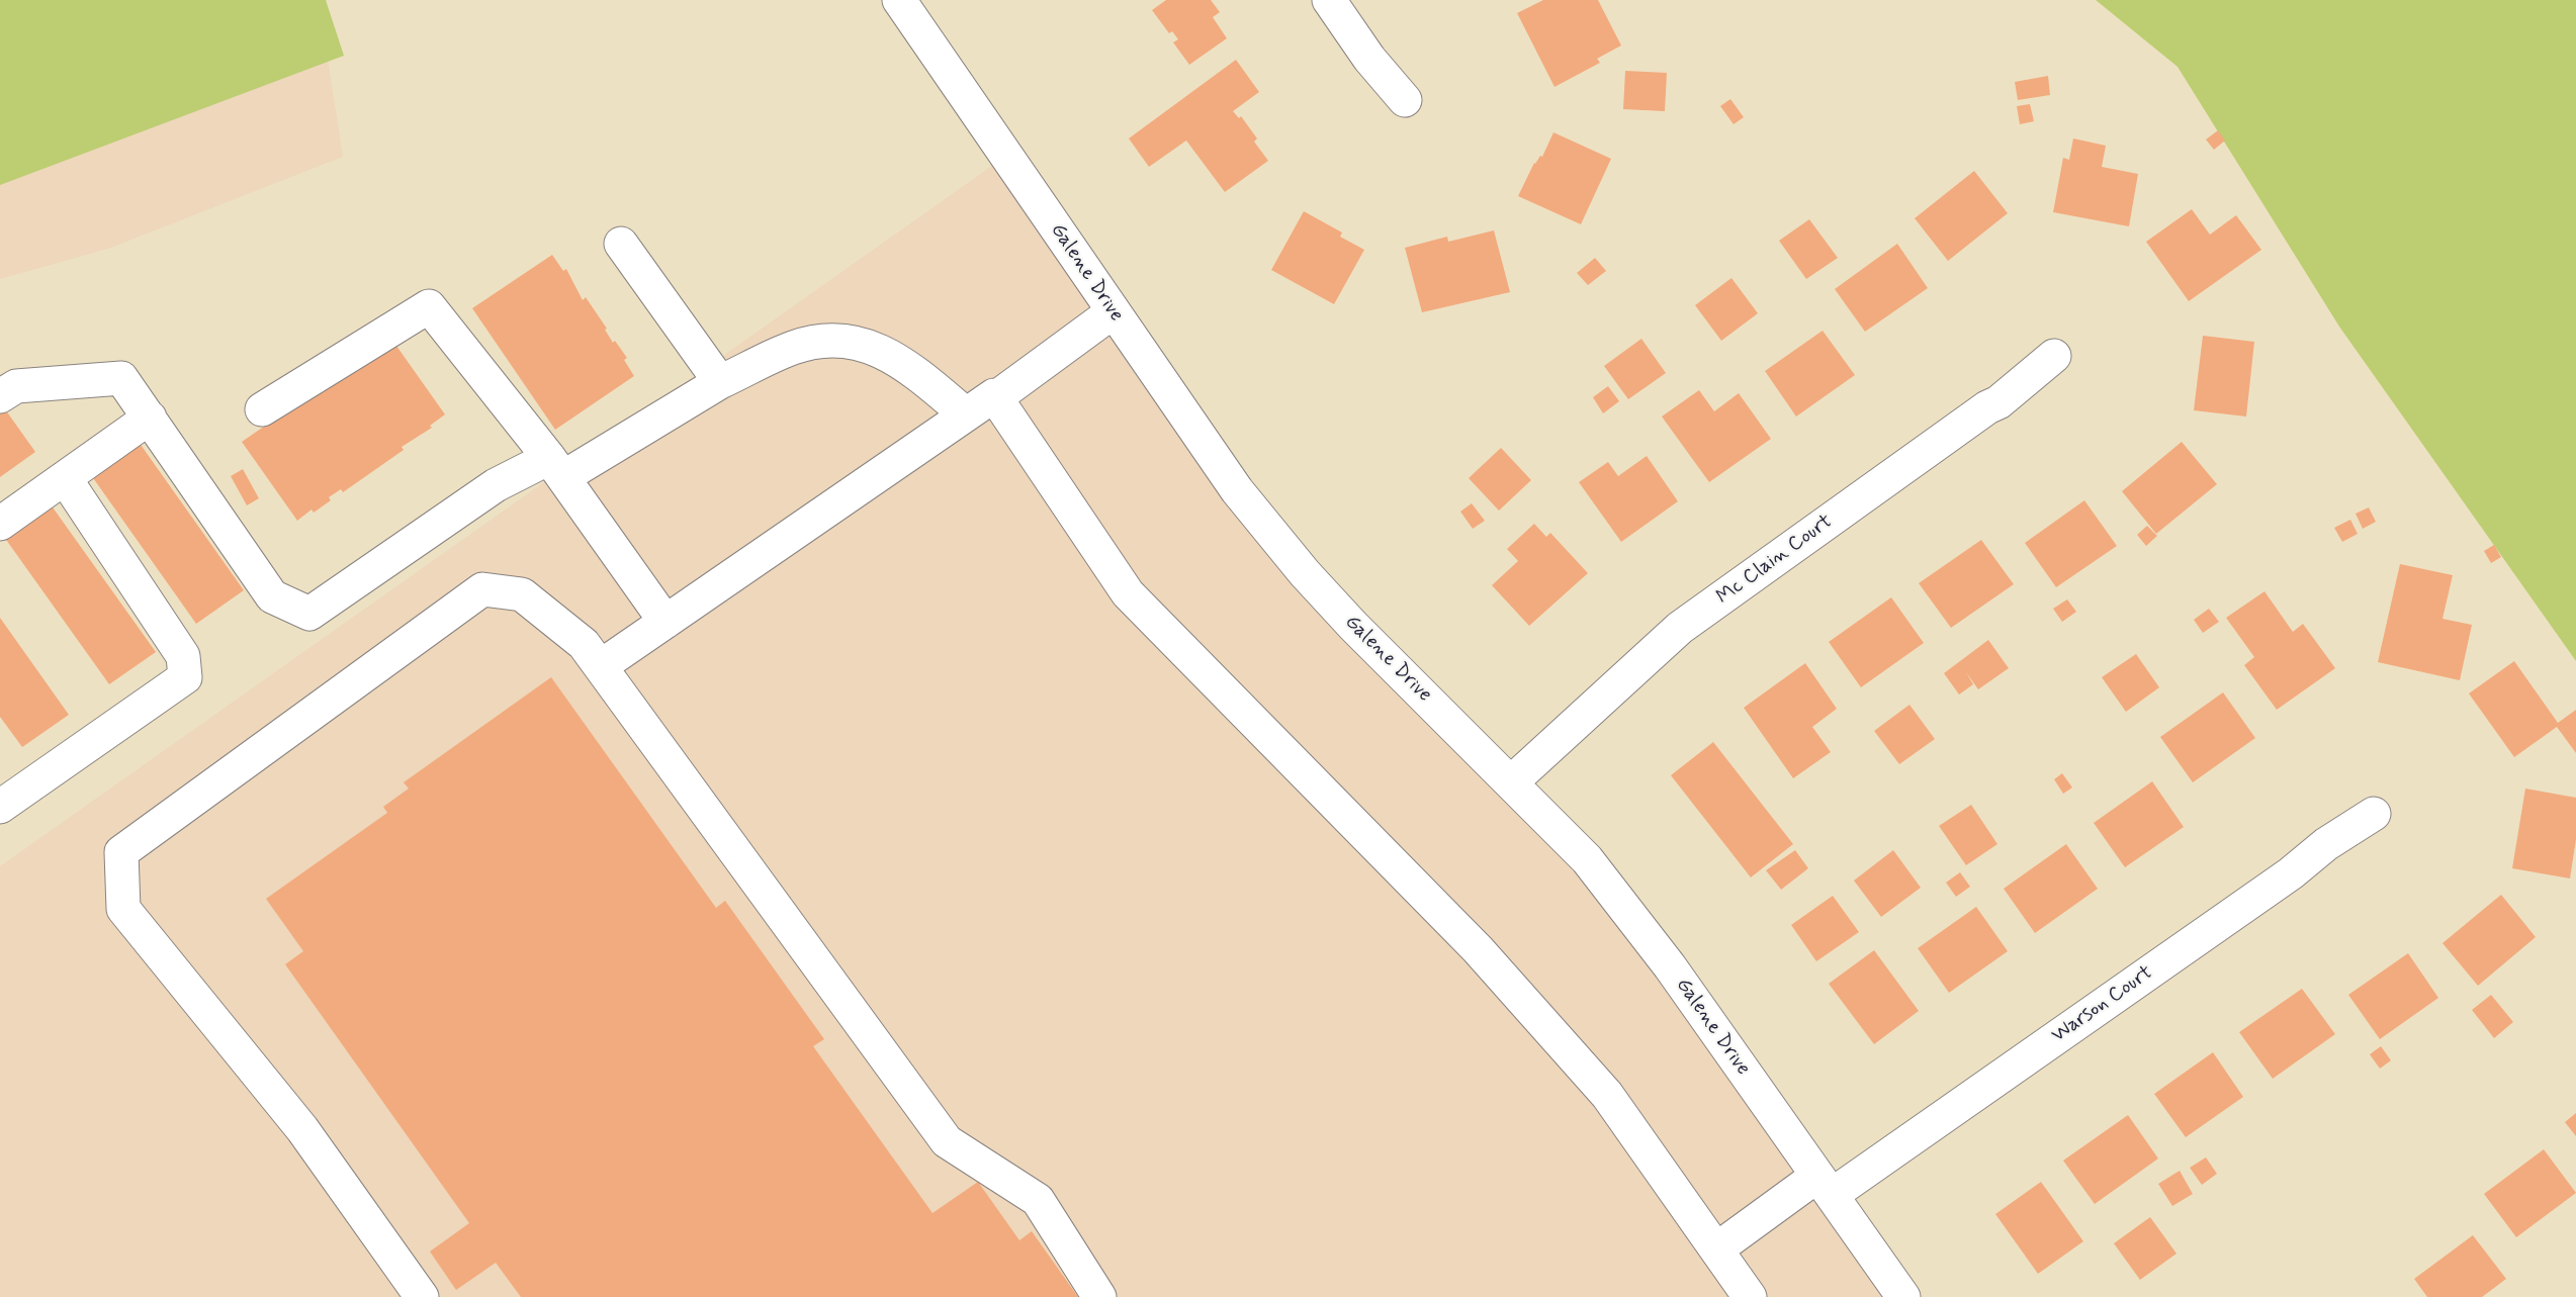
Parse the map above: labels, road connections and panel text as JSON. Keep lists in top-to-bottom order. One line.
{"streets":{"street":["Galene Drive","Mc Clain Court","Warson Court"]},"crossings":[["Galene Drive","Mc Clain Court"],["Galene Drive","Warson Court"]]}
